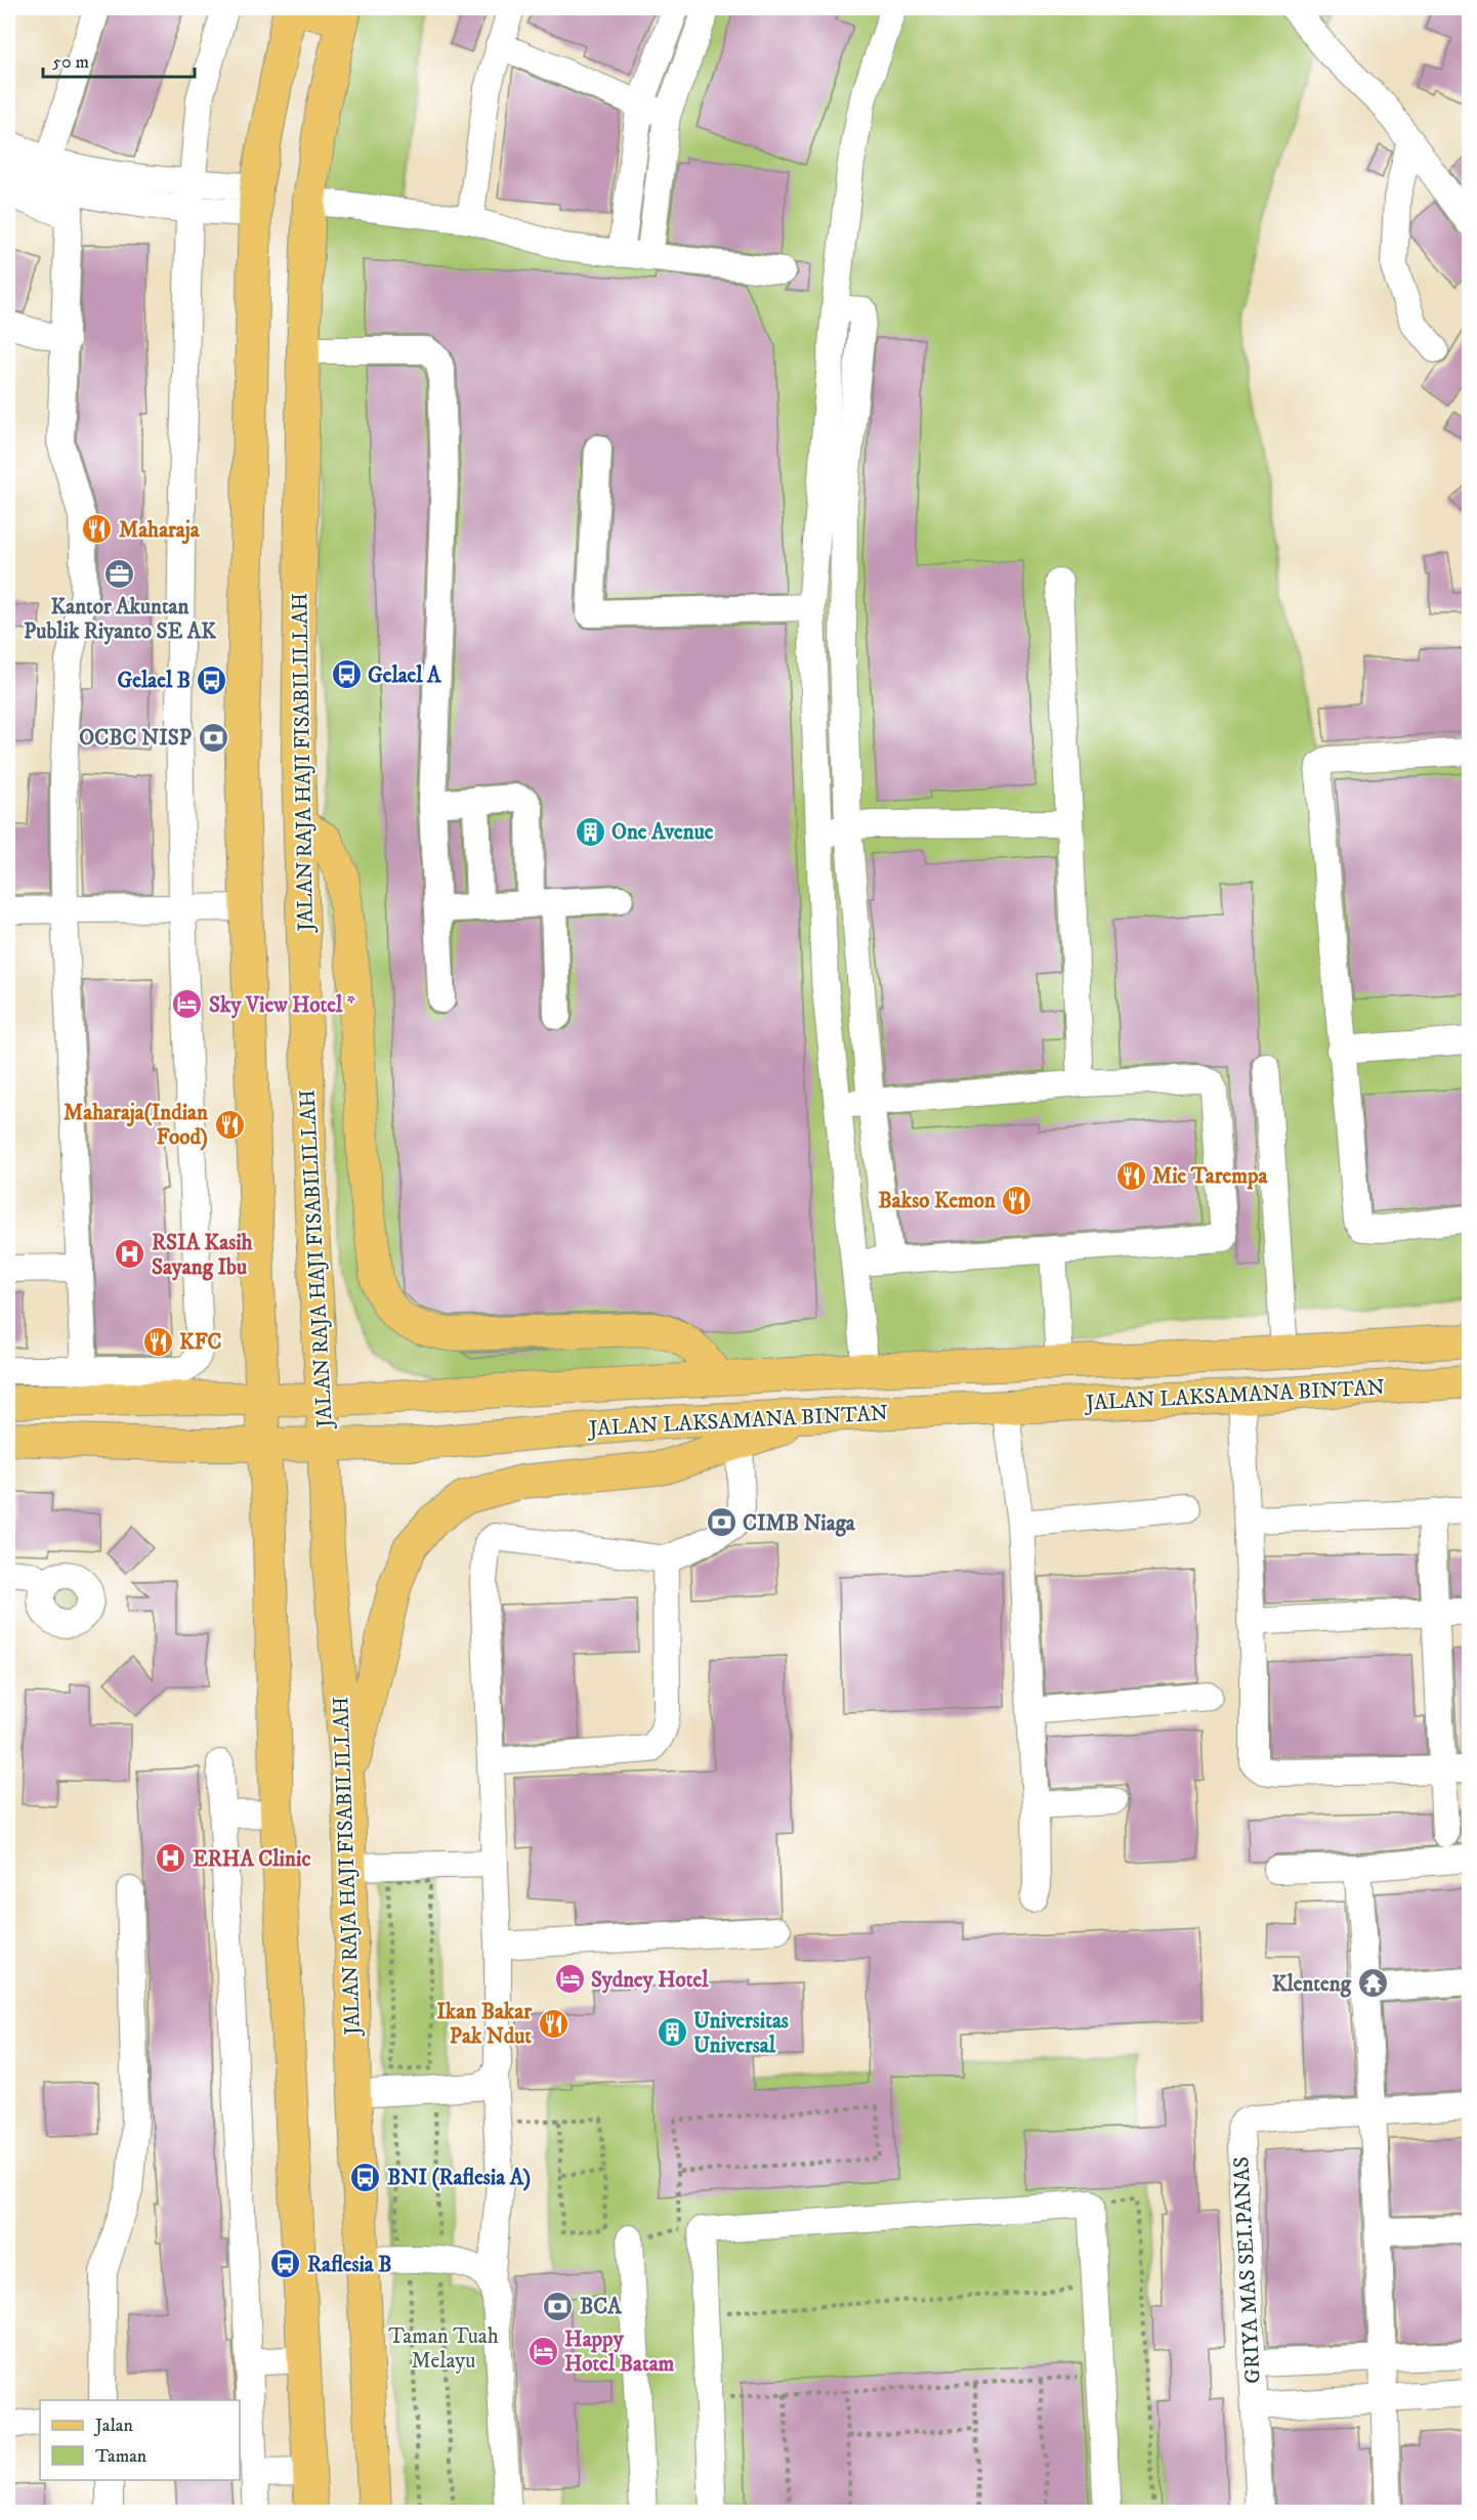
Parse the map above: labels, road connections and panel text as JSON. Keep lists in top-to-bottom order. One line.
{"streets":{"main road":["JALAN RAJA HAJI FISABILILLAH","JALAN LAKSAMANA BINTAN"],"street":["GRIYA MAS SEI.PANAS"]},"crossings":[["JALAN RAJA HAJI FISABILILLAH","JALAN LAKSAMANA BINTAN"]],"parks":["Taman Tuah Melayu"],"places":{"restaurant":["Maharaja","Maharaja(Indian Food)","Mie Tarempa","Bakso Kemon","KFC","Ikan Bakar Pak Ndut"],"office":["Kantor Akuntan Publik Riyanto SE AK"],"bus stop":["Gelael A","Gelael B","BNI (Raflesia A)","Raflesia B"],"bank":["OCBC NISP","CIMB Niaga","BCA"],"building":["One Avenue","Universitas Universal"],"hotel":["Sky View Hotel *","Sydney Hotel","Happy Hotel Batam"],"hospital":["RSIA Kasih Sayang Ibu","ERHA Clinic"],"temple":["Klenteng"]},"legend":["Jalan","Taman"],"scale_bar":"50 m"}
